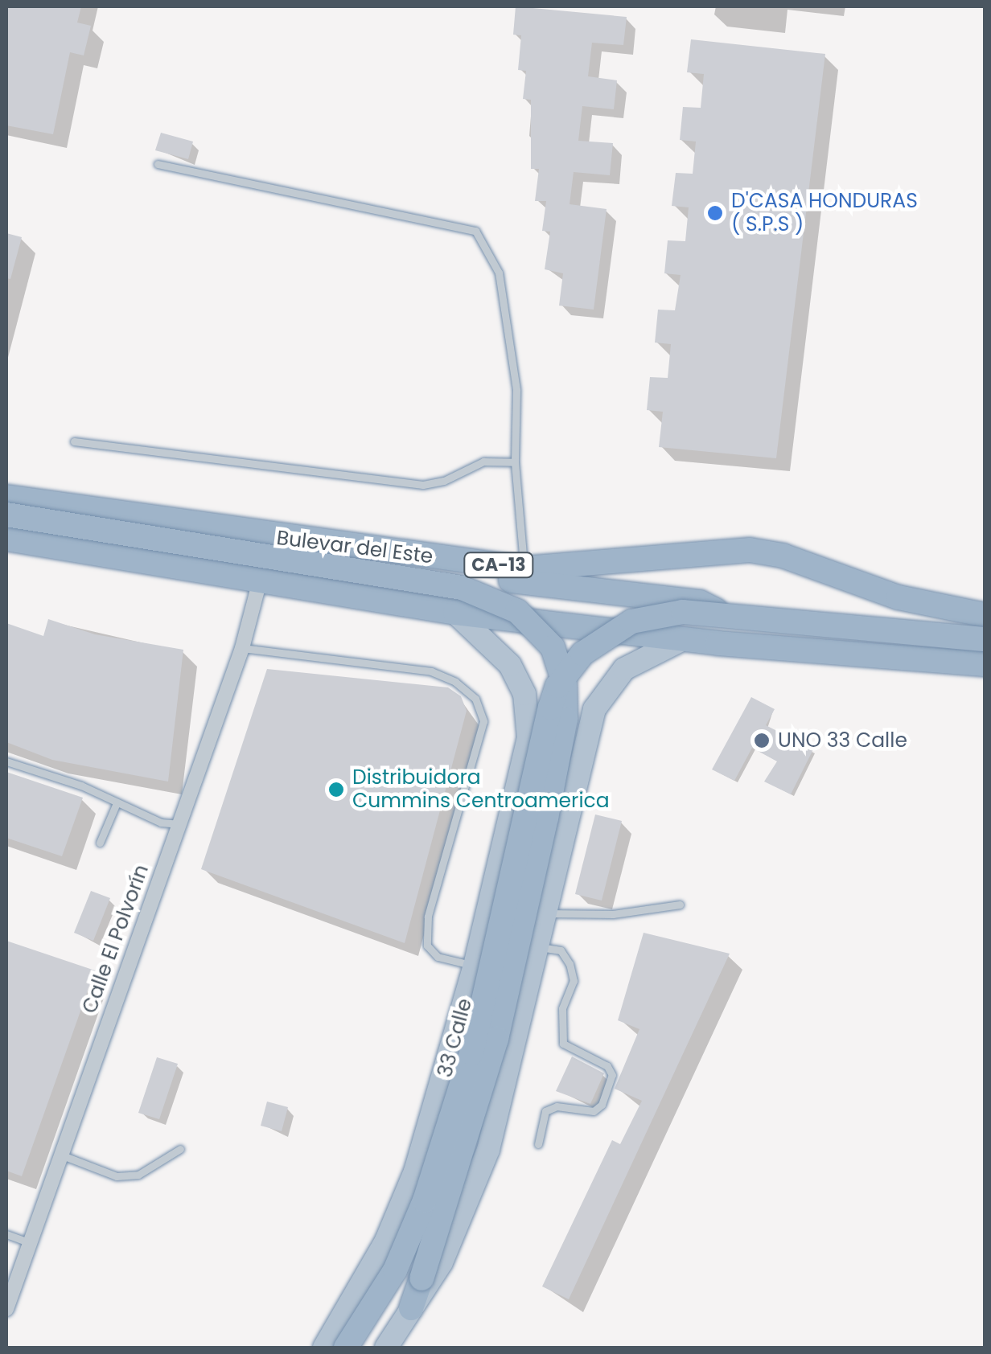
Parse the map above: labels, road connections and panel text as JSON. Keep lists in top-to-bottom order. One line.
{"streets":{"highway":["Bulevar del Este","CA-13"],"main road":["33 Calle"],"street":["Calle El Polvorín"]},"places":["D'CASA HONDURAS ( S.P.S )","UNO 33 Calle","Distribuidora Cummins Centroamerica"]}
